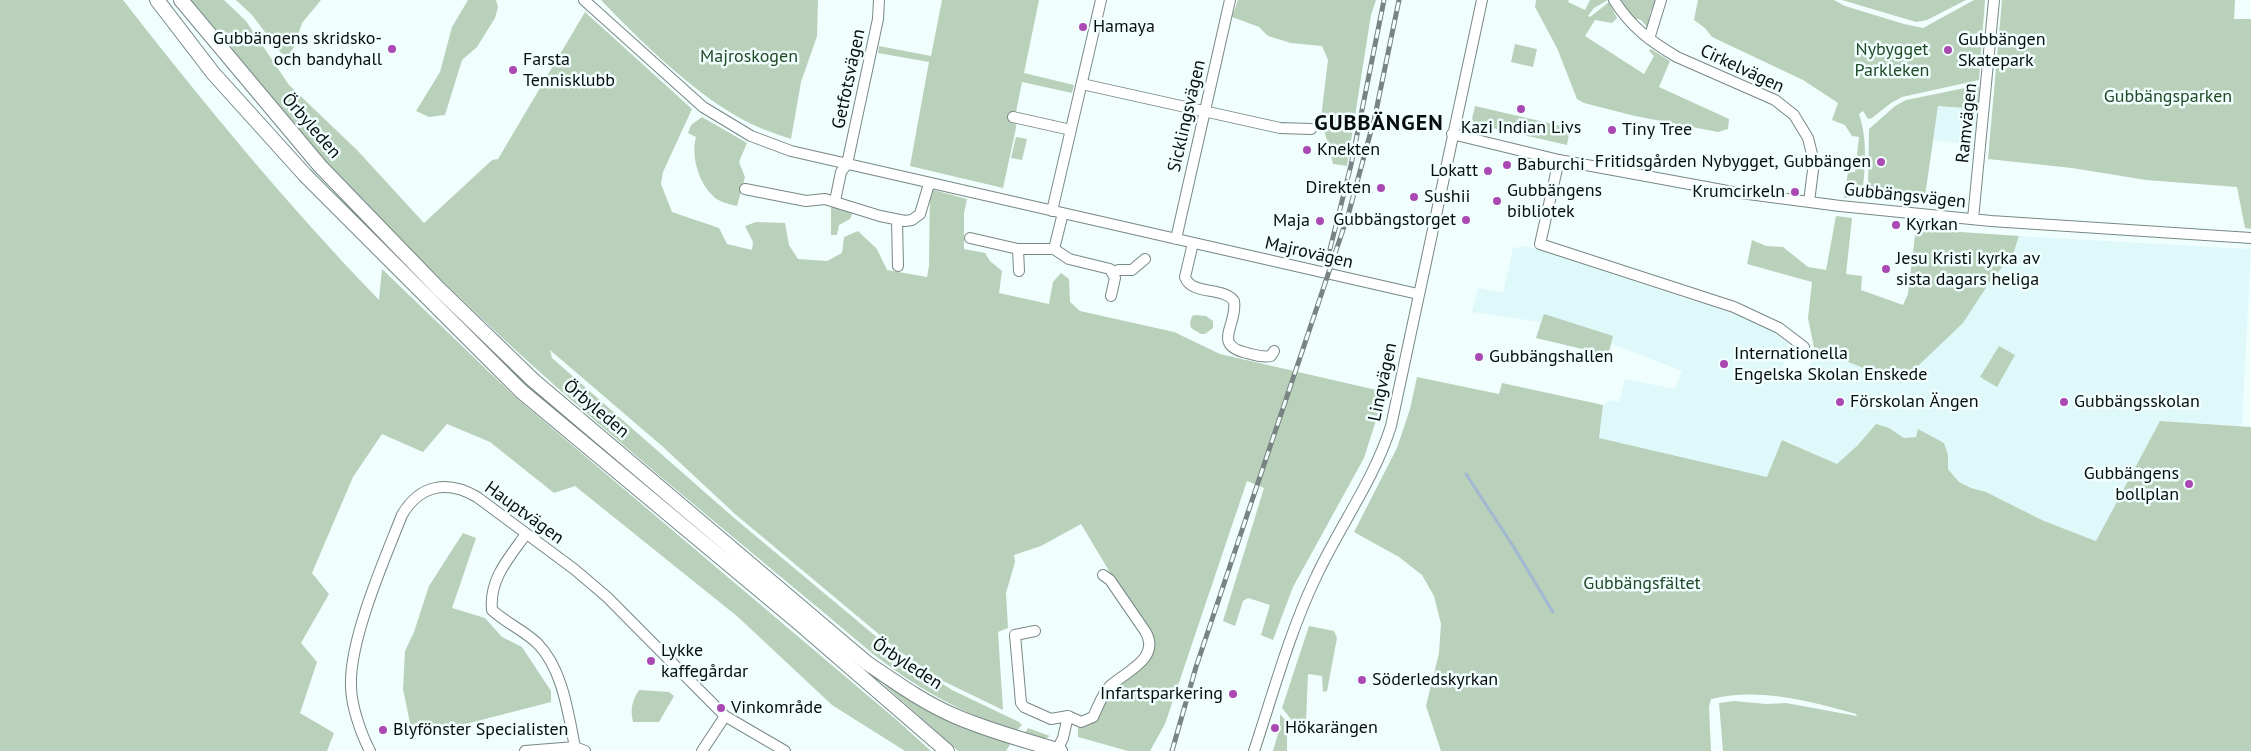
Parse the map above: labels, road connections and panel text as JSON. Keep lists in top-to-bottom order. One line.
{"streets":{"main road":["Örbyleden"],"street":["Cirkelvägen","Getfotsvägen","Sicklingsvägen","Ramvägen","Gubbängsvägen","Majrovägen","Lingvägen","Hauptvägen"]},"crossings":[["Cirkelvägen","Gubbängsvägen"],["Getfotsvägen","Majrovägen"],["Sicklingsvägen","Majrovägen"],["Ramvägen","Gubbängsvägen"],["Gubbängsvägen","Lingvägen"],["Majrovägen","Lingvägen"]],"districts":["GUBBÄNGEN"],"parks":["Nybygget Parkleken","Majroskogen","Gubbängsparken","Gubbängsfältet"],"places":["Hamaya","Gubbängens skridsko- och bandyhall","Gubbängen Skatepark","Farsta Tennisklubb","Kazi Indian Livs","Tiny Tree","Knekten","Fritidsgården Nybygget, Gubbängen","Baburchi","Lokatt","Direkten","Krumcirkeln","Sushii","Gubbängens bibliotek","Gubbängstorget","Maja","Kyrkan","Jesu Kristi kyrka av sista dagars heliga","Gubbängshallen","Internationella Engelska Skolan Enskede","Förskolan Ängen","Gubbängsskolan","Gubbängens bollplan","Lykke kaffegårdar","Söderledskyrkan","Infartsparkering","Vinkområde","Hökarängen","Blyfönster Specialisten"]}
